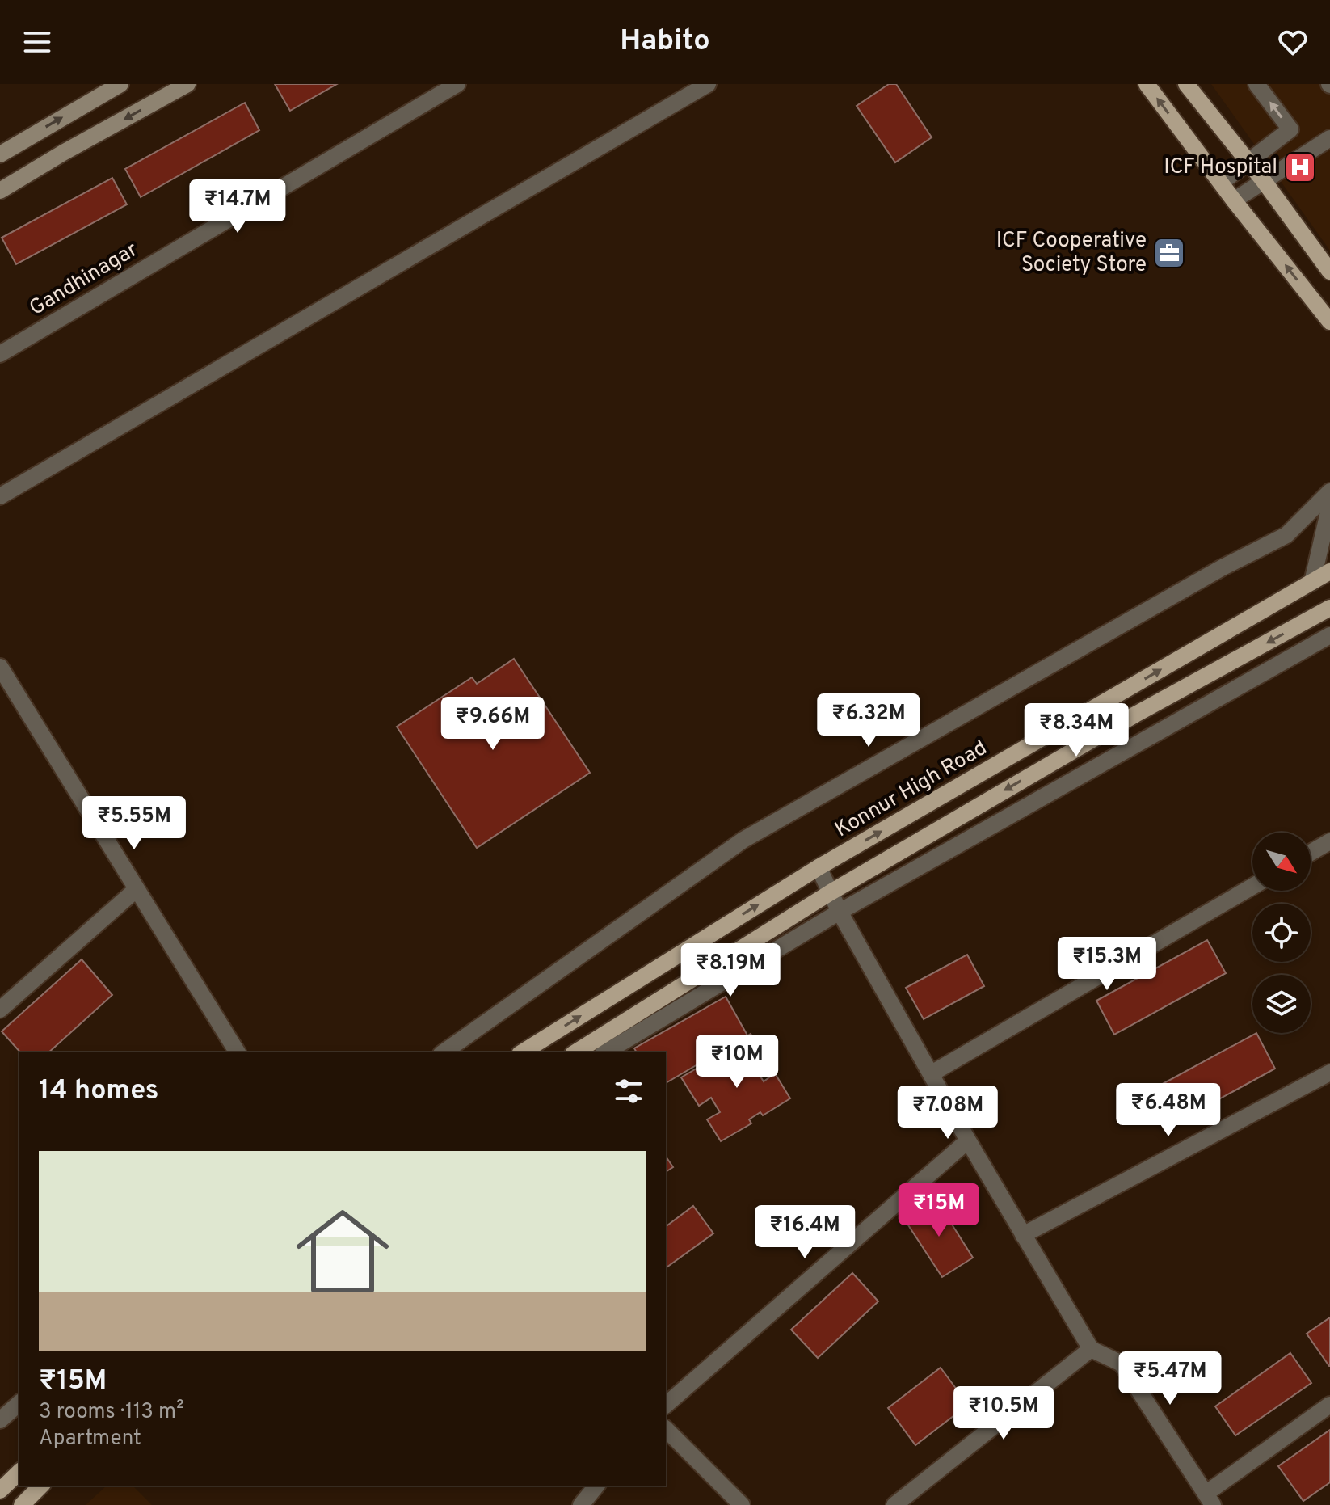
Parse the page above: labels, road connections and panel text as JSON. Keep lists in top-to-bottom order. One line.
{"streets":{"main road":["Konnur High Road"],"street":["Gandhinagar"]},"places":{"hospital":["ICF Hospital"],"office":["ICF Cooperative Society Store"]},"north":"bottom right","page":{"header":"Habito","price":["₹14.7M","₹6.32M","₹9.66M","₹8.34M","₹5.55M","₹15.3M","₹8.19M","₹10M","₹6.48M","₹7.08M","₹15M","₹16.4M","₹5.47M","₹10.5M"],"heading":"14 homes","list":[{"name":"₹15M","note":"3 rooms · 113 m² · Apartment"}]}}
